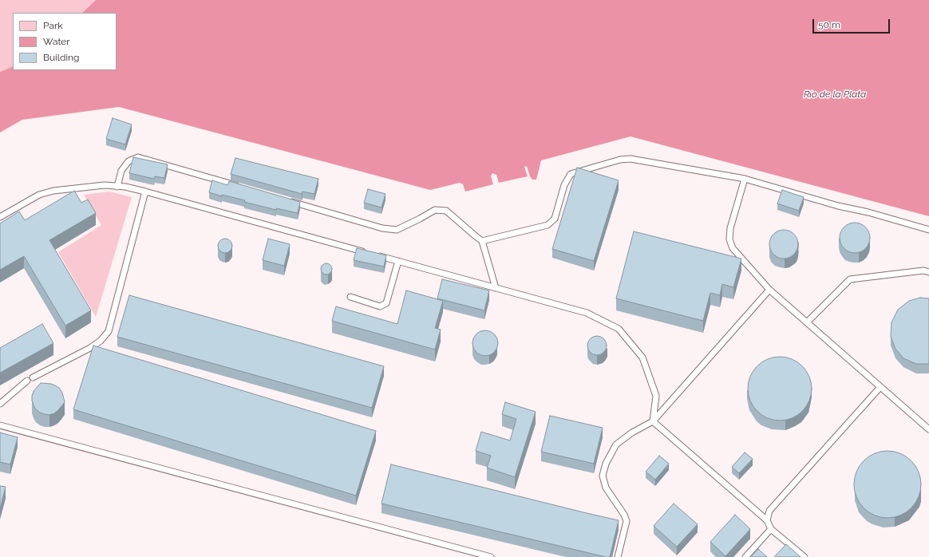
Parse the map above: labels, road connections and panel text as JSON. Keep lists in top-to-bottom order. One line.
{"water":["Río de la Plata"],"legend":["Park","Water","Building"],"scale_bar":"50 m"}
